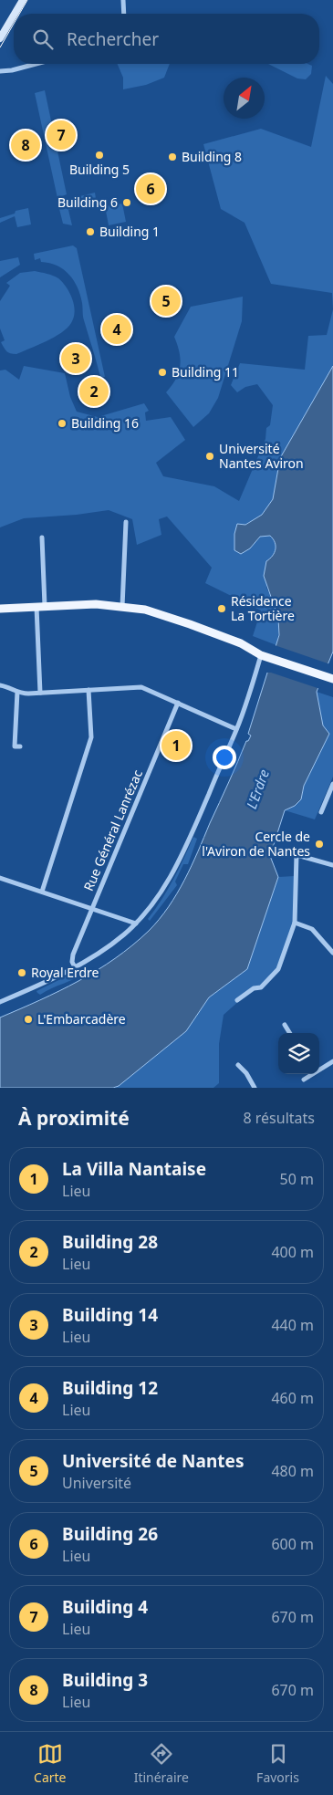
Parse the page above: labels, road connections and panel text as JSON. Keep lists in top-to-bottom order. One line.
{"streets":{"street":["Rue Général Lanrézac"]},"water":["L'Erdre"],"places":["Building 5","Building 8","Building 6","Building 1","Building 11","Building 16","Université Nantes Aviron","Résidence La Tortière","Cercle de l'Aviron de Nantes","Royal Erdre","L'Embarcadère"],"north":"top right","page":{"search":"Rechercher","pins":["7","8","6","5","4","3","2","1"],"heading":["À proximité","8 résultats"],"list":[{"mark":"1","name":"La Villa Nantaise","note":"Lieu","value":"50 m"},{"mark":"2","name":"Building 28","note":"Lieu","value":"400 m"},{"mark":"3","name":"Building 14","note":"Lieu","value":"440 m"},{"mark":"4","name":"Building 12","note":"Lieu","value":"460 m"},{"mark":"5","name":"Université de Nantes","note":"Université","value":"480 m"},{"mark":"6","name":"Building 26","note":"Lieu","value":"600 m"},{"mark":"7","name":"Building 4","note":"Lieu","value":"670 m"},{"mark":"8","name":"Building 3","note":"Lieu","value":"670 m"}],"nav":["Carte","Itinéraire","Favoris"]}}
